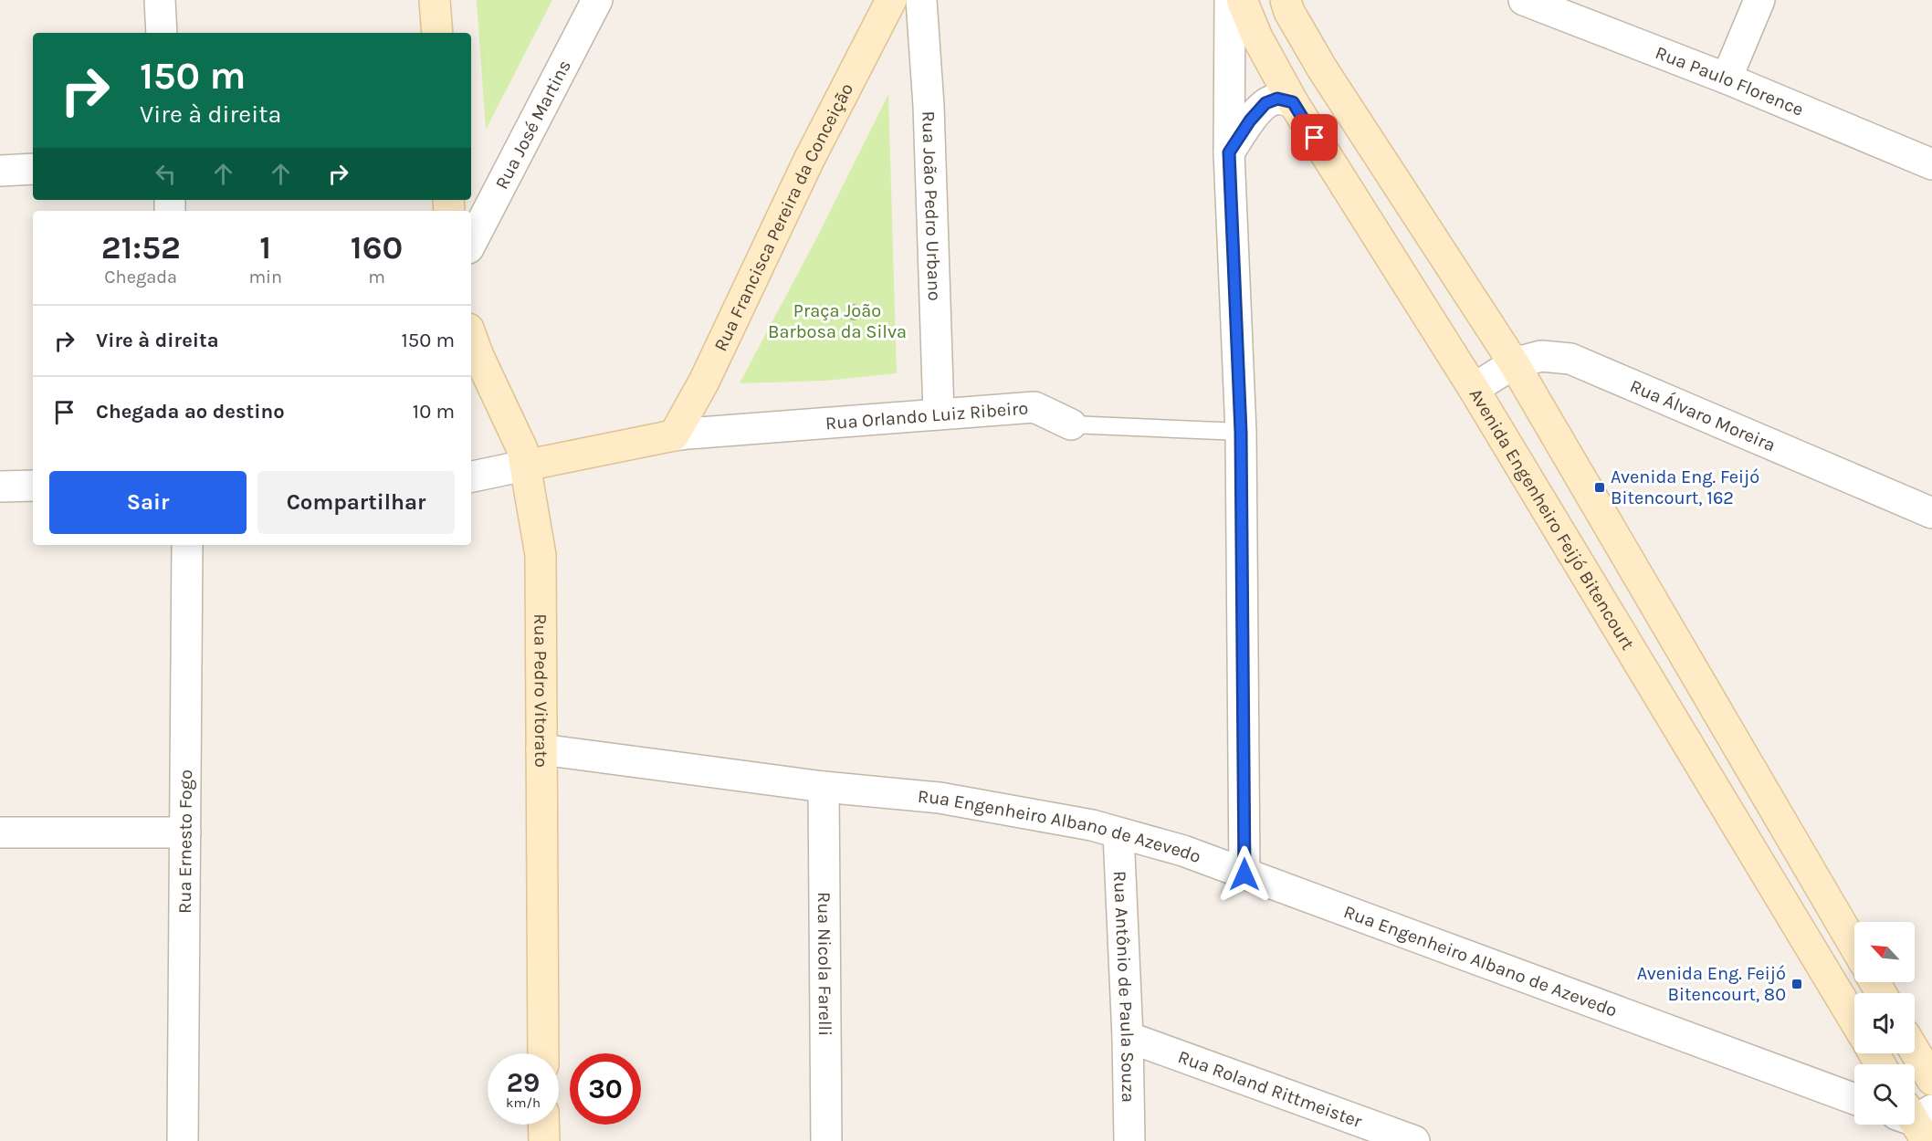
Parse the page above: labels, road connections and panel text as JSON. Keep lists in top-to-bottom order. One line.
{"streets":{"main road":["Rua Francisca Pereira da Conceição","Avenida Engenheiro Feijó Bitencourt","Rua Pedro Vitorato"],"street":["Rua Paulo Florence","Rua José Martins","Rua João Pedro Urbano","Rua Álvaro Moreira","Rua Orlando Luiz Ribeiro","Rua Engenheiro Albano de Azevedo","Rua Ernesto Fogo","Rua Nicola Farelli","Rua Antônio de Paula Souza","Rua Roland Rittmeister"]},"crossings":[["Rua João Pedro Urbano","Rua Orlando Luiz Ribeiro"],["Rua Francisca Pereira da Conceição","Rua Orlando Luiz Ribeiro"],["Rua Álvaro Moreira","Avenida Engenheiro Feijó Bitencourt"],["Rua Pedro Vitorato","Rua Engenheiro Albano de Azevedo"],["Rua Engenheiro Albano de Azevedo","Rua Nicola Farelli"],["Rua Engenheiro Albano de Azevedo","Rua Antônio de Paula Souza"],["Rua Antônio de Paula Souza","Rua Roland Rittmeister"]],"parks":["Praça João Barbosa da Silva"],"places":{"transit":["Avenida Eng. Feijó Bitencourt, 162","Avenida Eng. Feijó Bitencourt, 80"]},"north":"top left","page":{"turn":["150 m","Vire à direita"],"eta":["21:52","Chegada","1","min","160","m"],"list":[{"name":"Vire à direita","value":"150 m"},{"name":"Chegada ao destino","value":"10 m"}],"buttons":["Sair","Compartilhar"],"speed":"29 km/h","limit":"30"}}
